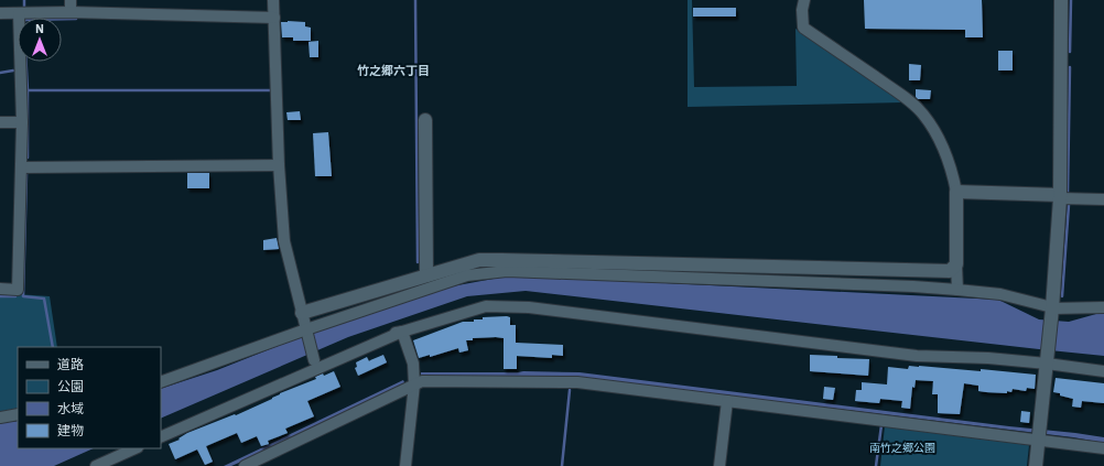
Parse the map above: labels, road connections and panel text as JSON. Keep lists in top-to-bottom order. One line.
{"districts":["竹之郷六丁目"],"parks":["南竹之郷公園"],"legend":["道路","公園","水域","建物"],"north":"top"}
